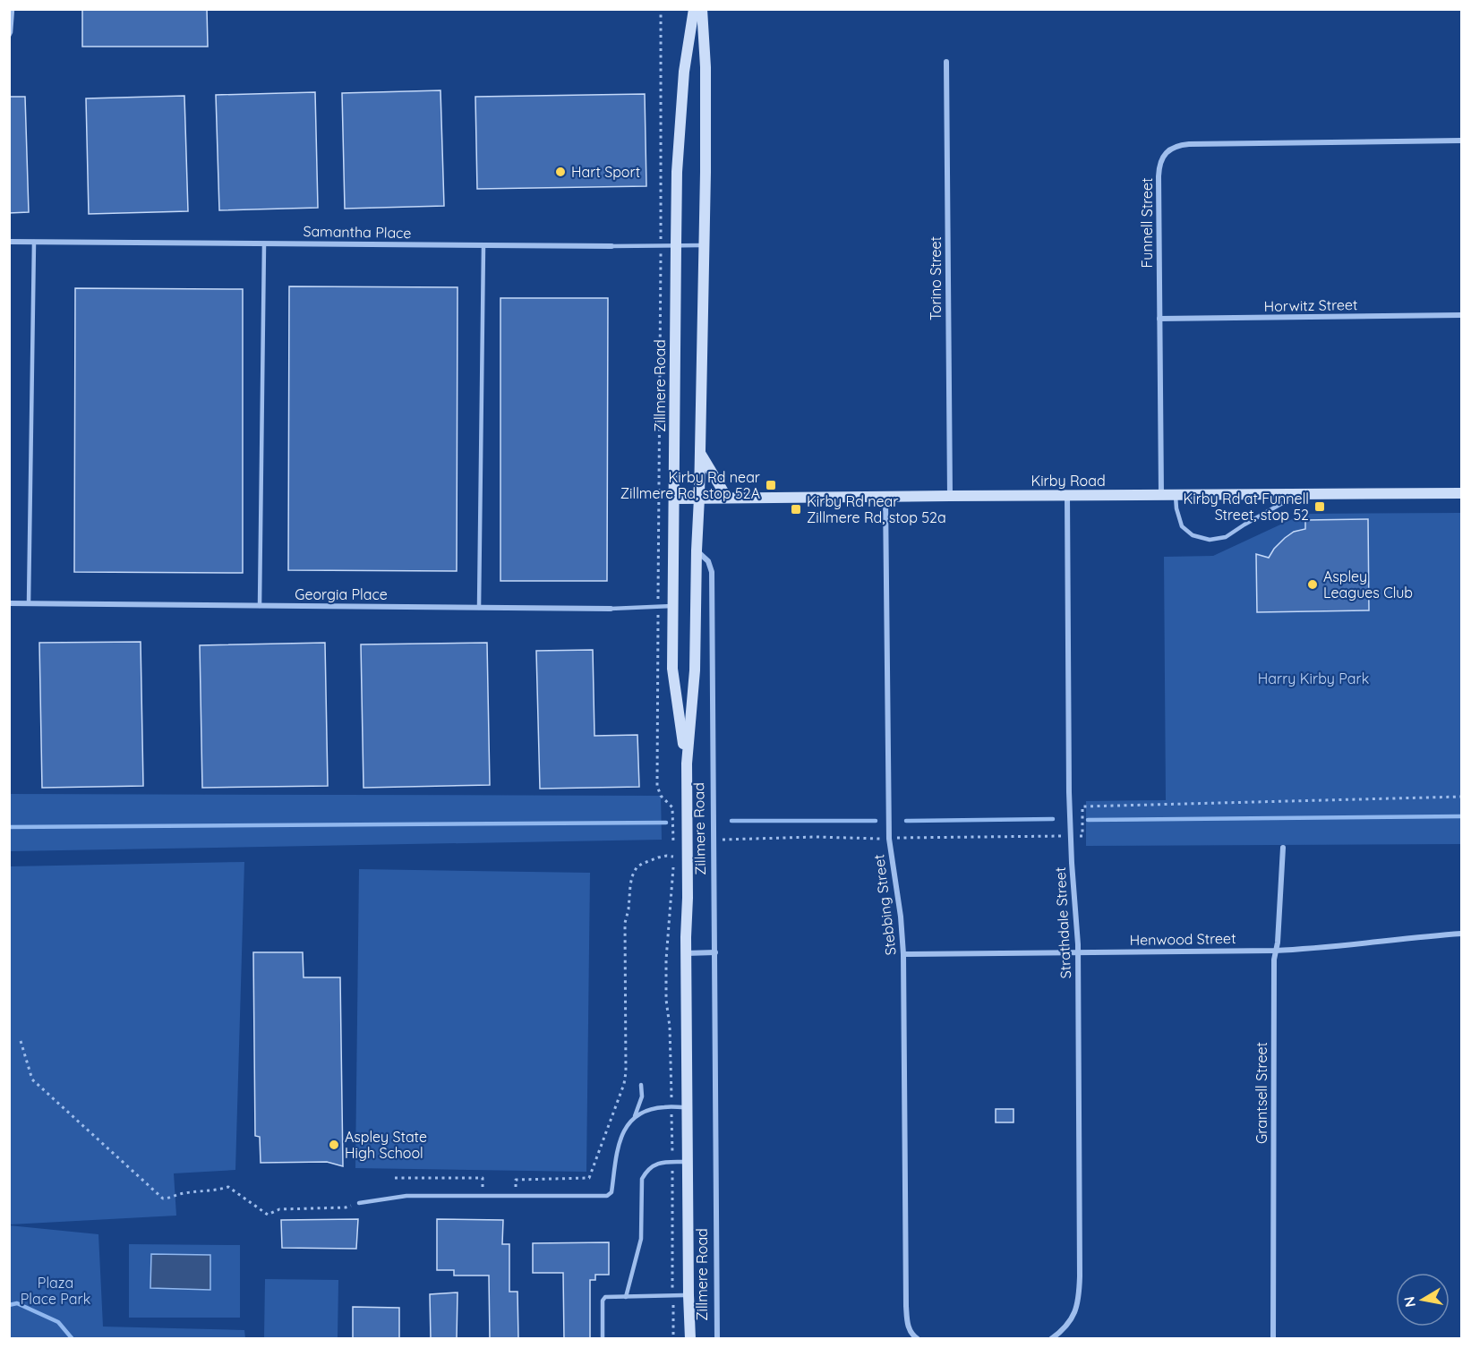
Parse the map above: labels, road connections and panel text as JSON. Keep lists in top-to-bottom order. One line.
{"streets":{"main road":["Zillmere Road","Kirby Road"],"street":["Funnell Street","Samantha Place","Torino Street","Horwitz Street","Georgia Place","Stebbing Street","Strathdale Street","Henwood Street","Grantsell Street"]},"crossings":[["Funnell Street","Horwitz Street"],["Funnell Street","Kirby Road"],["Samantha Place","Zillmere Road"],["Torino Street","Kirby Road"],["Zillmere Road","Kirby Road"],["Zillmere Road","Georgia Place"],["Kirby Road","Stebbing Street"],["Kirby Road","Strathdale Street"],["Stebbing Street","Henwood Street"],["Strathdale Street","Henwood Street"],["Henwood Street","Grantsell Street"]],"parks":["Harry Kirby Park","Plaza Place Park"],"places":{"other":["Hart Sport","Aspley Leagues Club","Aspley State High School"],"transit":["Kirby Rd near Zillmere Rd, stop 52A","Kirby Rd at Funnell Street, stop 52","Kirby Rd near Zillmere Rd, stop 52a"]},"north":"left"}
